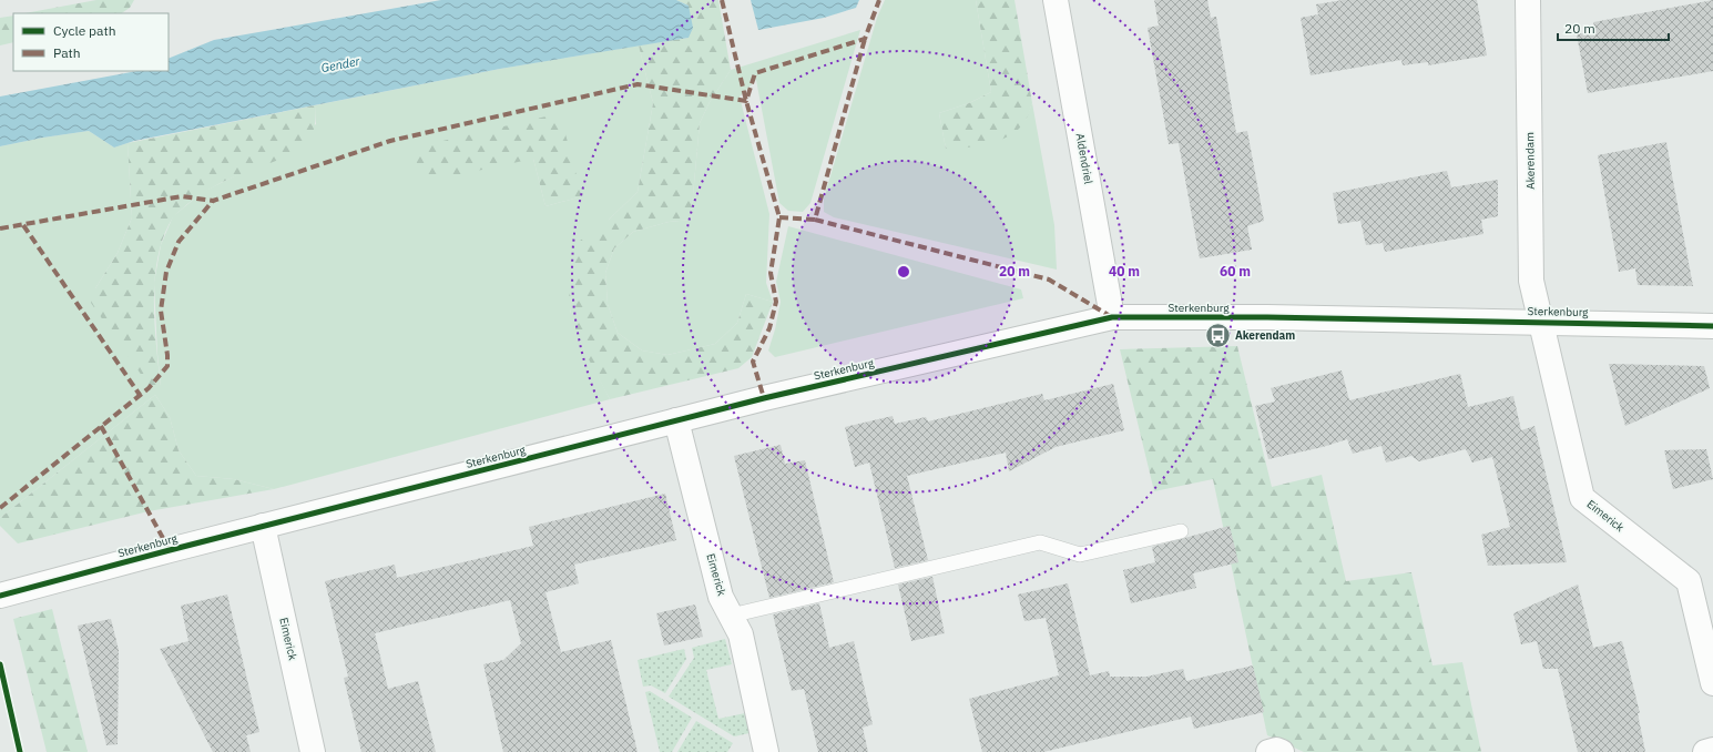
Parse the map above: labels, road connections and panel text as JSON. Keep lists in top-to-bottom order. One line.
{"streets":{"street":["Aldendriel","Akerendam","Sterkenburg","Eimerick"]},"crossings":[["Aldendriel","Sterkenburg"],["Akerendam","Sterkenburg"],["Akerendam","Eimerick"],["Sterkenburg","Eimerick"]],"water":["Gender"],"places":{"bus stop":["Akerendam"]},"legend":["Cycle path","Path"],"scale_bar":"20 m","rings":["20 m","40 m","60 m"]}
